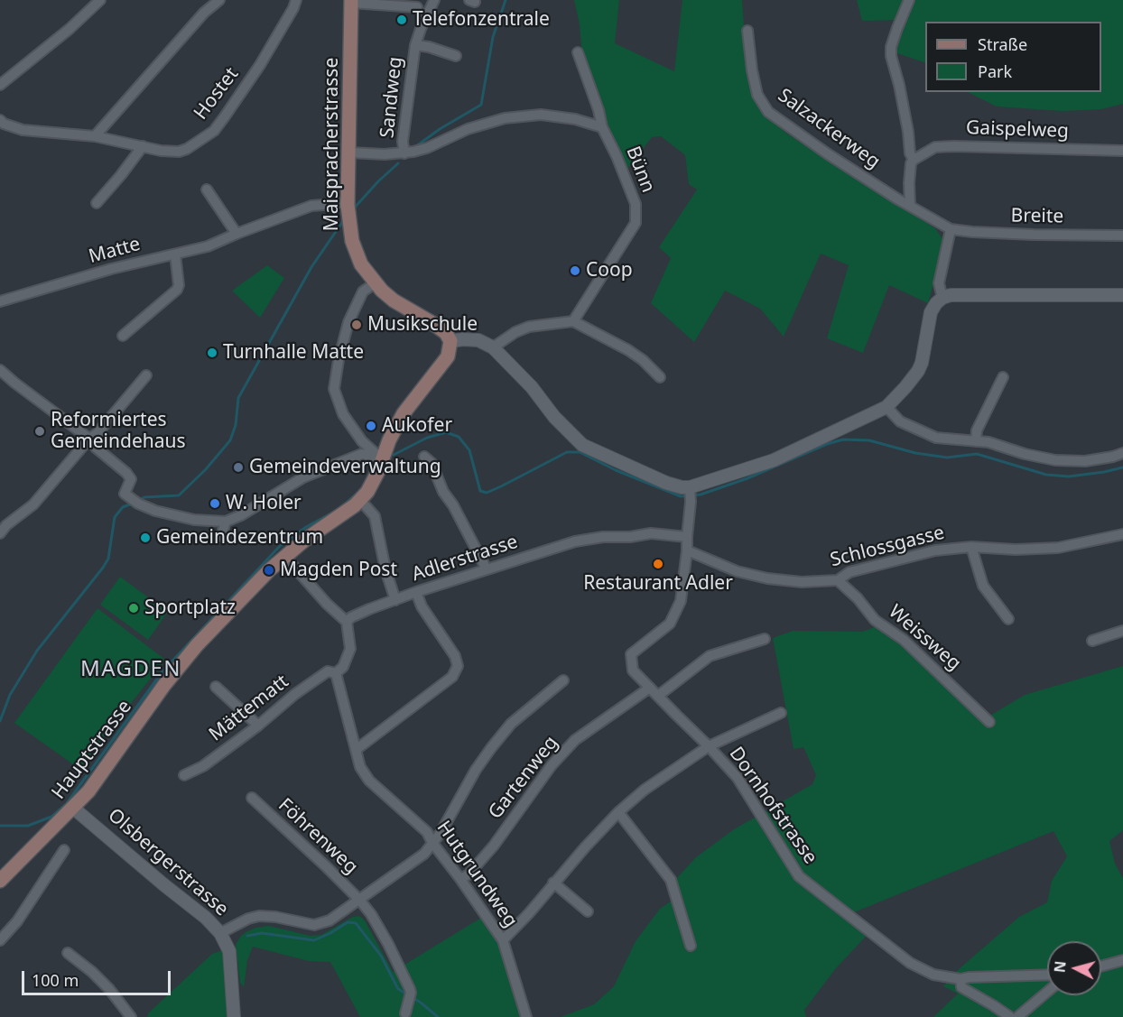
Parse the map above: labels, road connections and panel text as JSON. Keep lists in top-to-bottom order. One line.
{"streets":{"main road":["Maispracherstrasse","Hauptstrasse"],"street":["Hostet","Sandweg","Salzackerweg","Gaispelweg","Bünn","Breite","Matte","Schlossgasse","Adlerstrasse","Weissweg","Mättematt","Gartenweg","Dornhofstrasse","Föhrenweg","Olsbergerstrasse","Hutgrundweg"]},"crossings":[["Salzackerweg","Breite"],["Maispracherstrasse","Matte"],["Maispracherstrasse","Hauptstrasse"],["Schlossgasse","Weissweg"],["Schlossgasse","Dornhofstrasse"],["Adlerstrasse","Dornhofstrasse"],["Mättematt","Hutgrundweg"],["Hauptstrasse","Olsbergerstrasse"],["Gartenweg","Dornhofstrasse"],["Gartenweg","Hutgrundweg"]],"districts":["MAGDEN"],"places":["Telefonzentrale","Coop","Musikschule","Turnhalle Matte","Aukofer","Reformiertes Gemeindehaus","Gemeindeverwaltung","W. Holer","Gemeindezentrum","Restaurant Adler","Magden Post","Sportplatz"],"legend":["Straße","Park"],"scale_bar":"100 m","north":"left"}
